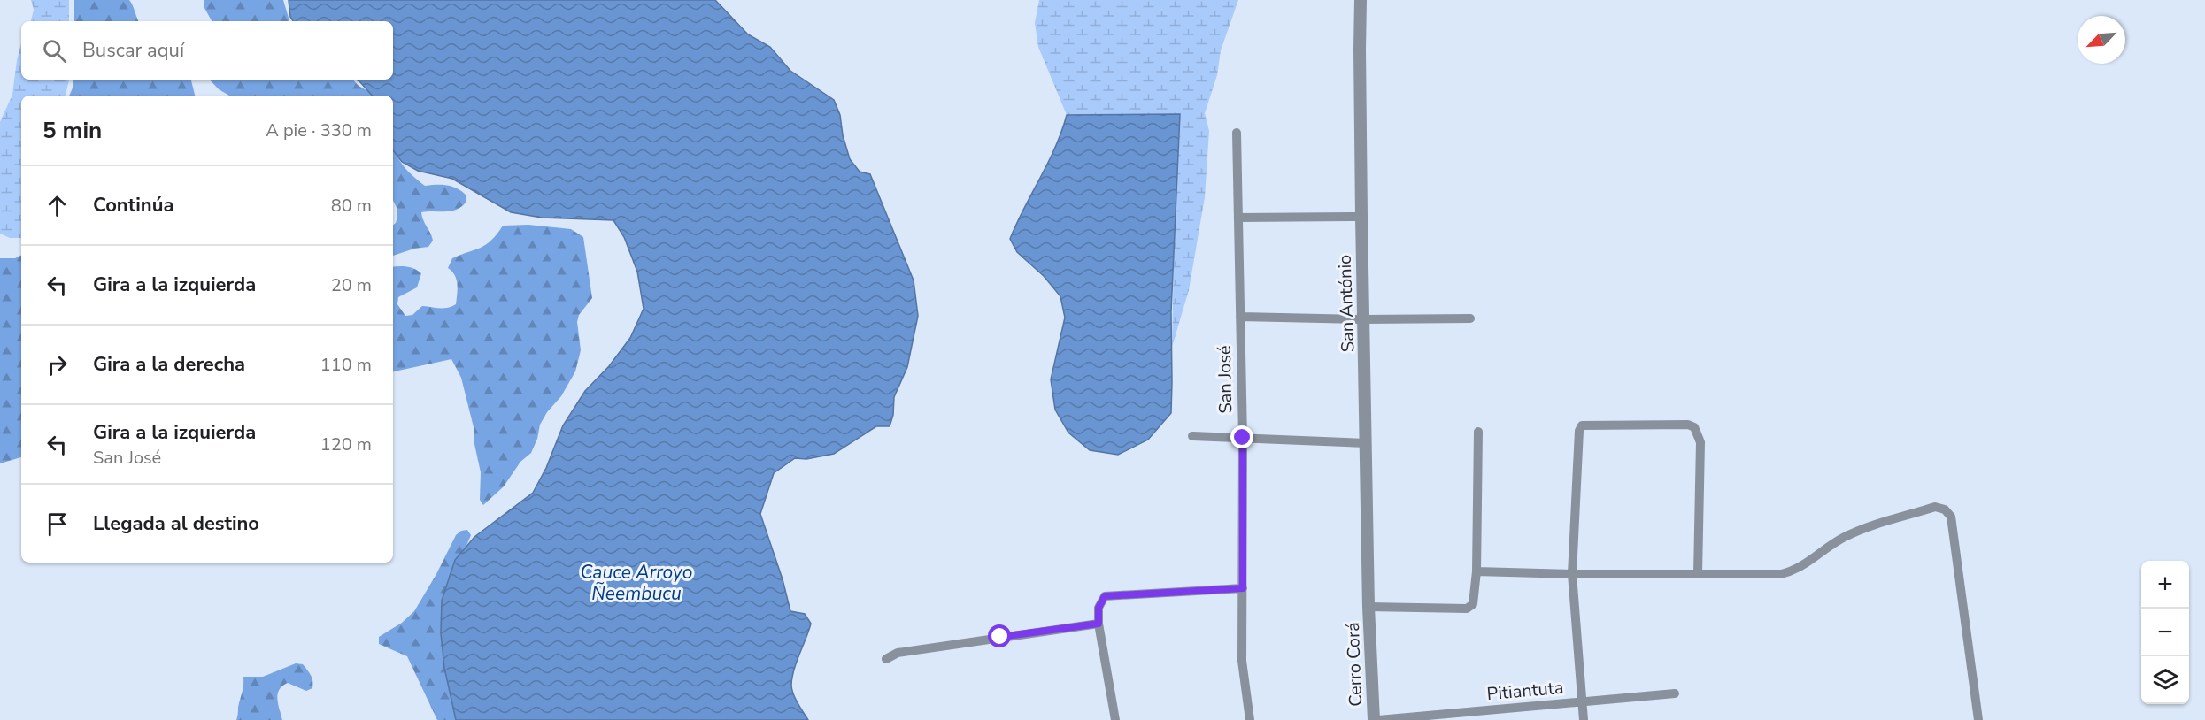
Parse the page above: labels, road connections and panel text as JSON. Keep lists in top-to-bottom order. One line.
{"streets":{"street":["San António","San José","Cerro Corá","Pitiantuta"]},"crossings":[["San António","Cerro Corá"]],"water":["Cauce Arroyo Ñeembucu"],"north":"bottom left","page":{"search":"Buscar aquí","heading":["5 min","A pie · 330 m"],"list":[["Continúa","80 m"],["Gira a la izquierda","20 m"],["Gira a la derecha","110 m"],["Gira a la izquierda","San José","120 m"],"Llegada al destino"],"map_buttons":["+","−"]}}
